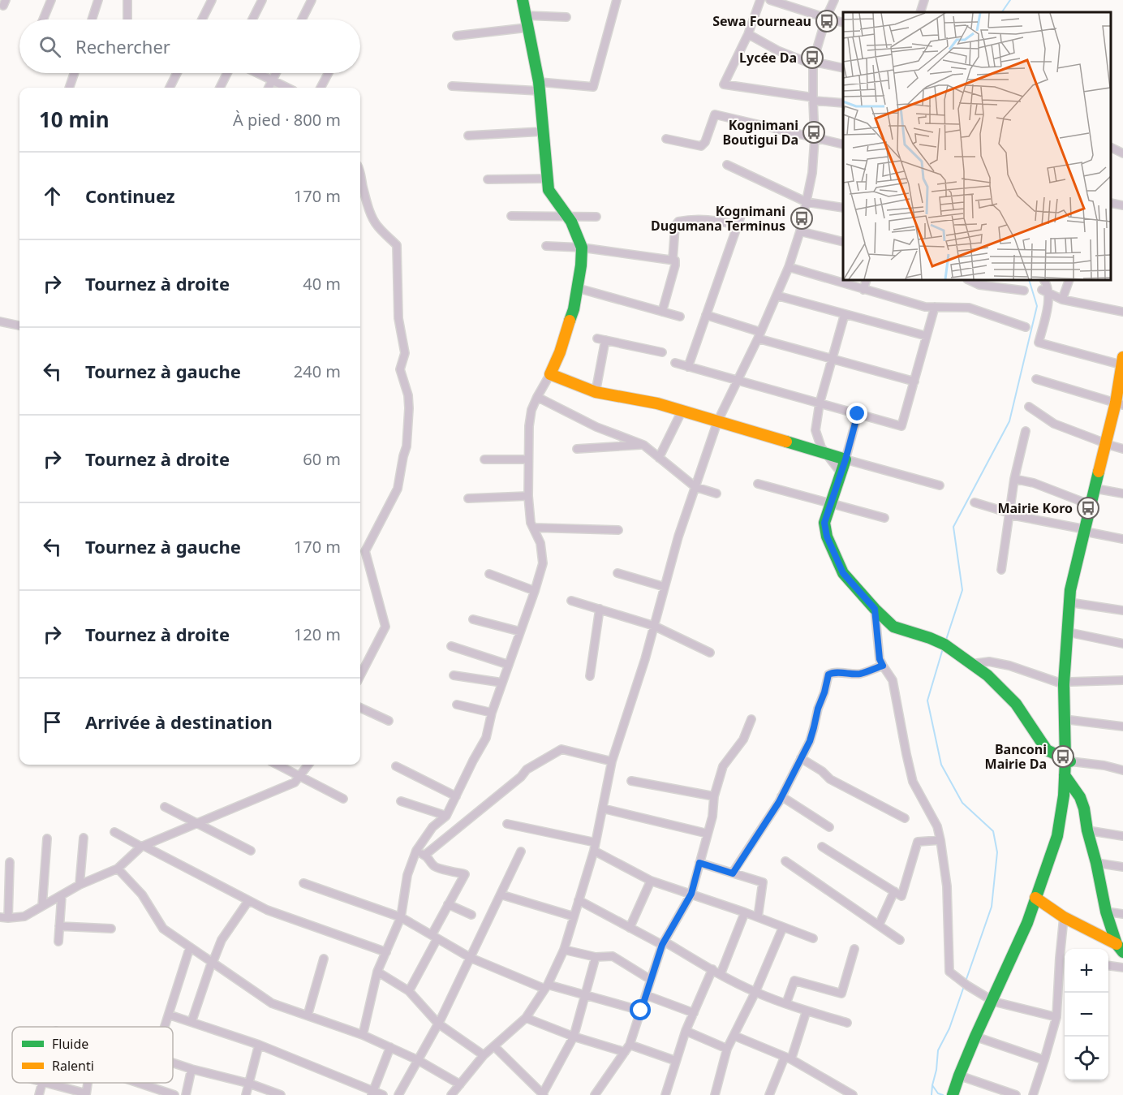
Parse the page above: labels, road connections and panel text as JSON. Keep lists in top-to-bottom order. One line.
{"places":{"bus stop":["Sewa Fourneau","Lycée Da","Kognimani Boutigui Da","Kognimani Dugumana Terminus","Mairie Koro","Banconi Mairie Da"]},"legend":["Fluide","Ralenti"],"page":{"search":"Rechercher","heading":["10 min","À pied · 800 m"],"list":[["Continuez","170 m"],["Tournez à droite","40 m"],["Tournez à gauche","240 m"],["Tournez à droite","60 m"],["Tournez à gauche","170 m"],["Tournez à droite","120 m"],"Arrivée à destination"],"map_buttons":["+","−"]}}
